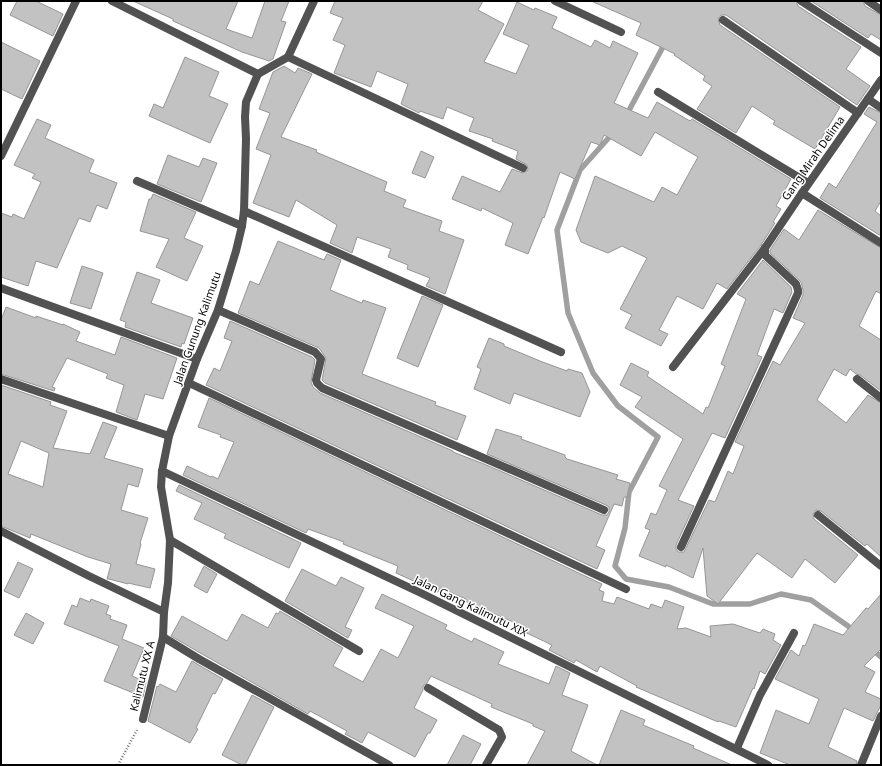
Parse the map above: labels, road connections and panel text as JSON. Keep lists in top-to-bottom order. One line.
{"streets":{"street":["Gang Mirah Delima","Jalan Gunung Kalimutu","Jalan Gang Kalimutu XIX","Kalimutu XX A"]},"crossings":[["Jalan Gunung Kalimutu","Jalan Gang Kalimutu XIX"],["Jalan Gunung Kalimutu","Kalimutu XX A"]]}
